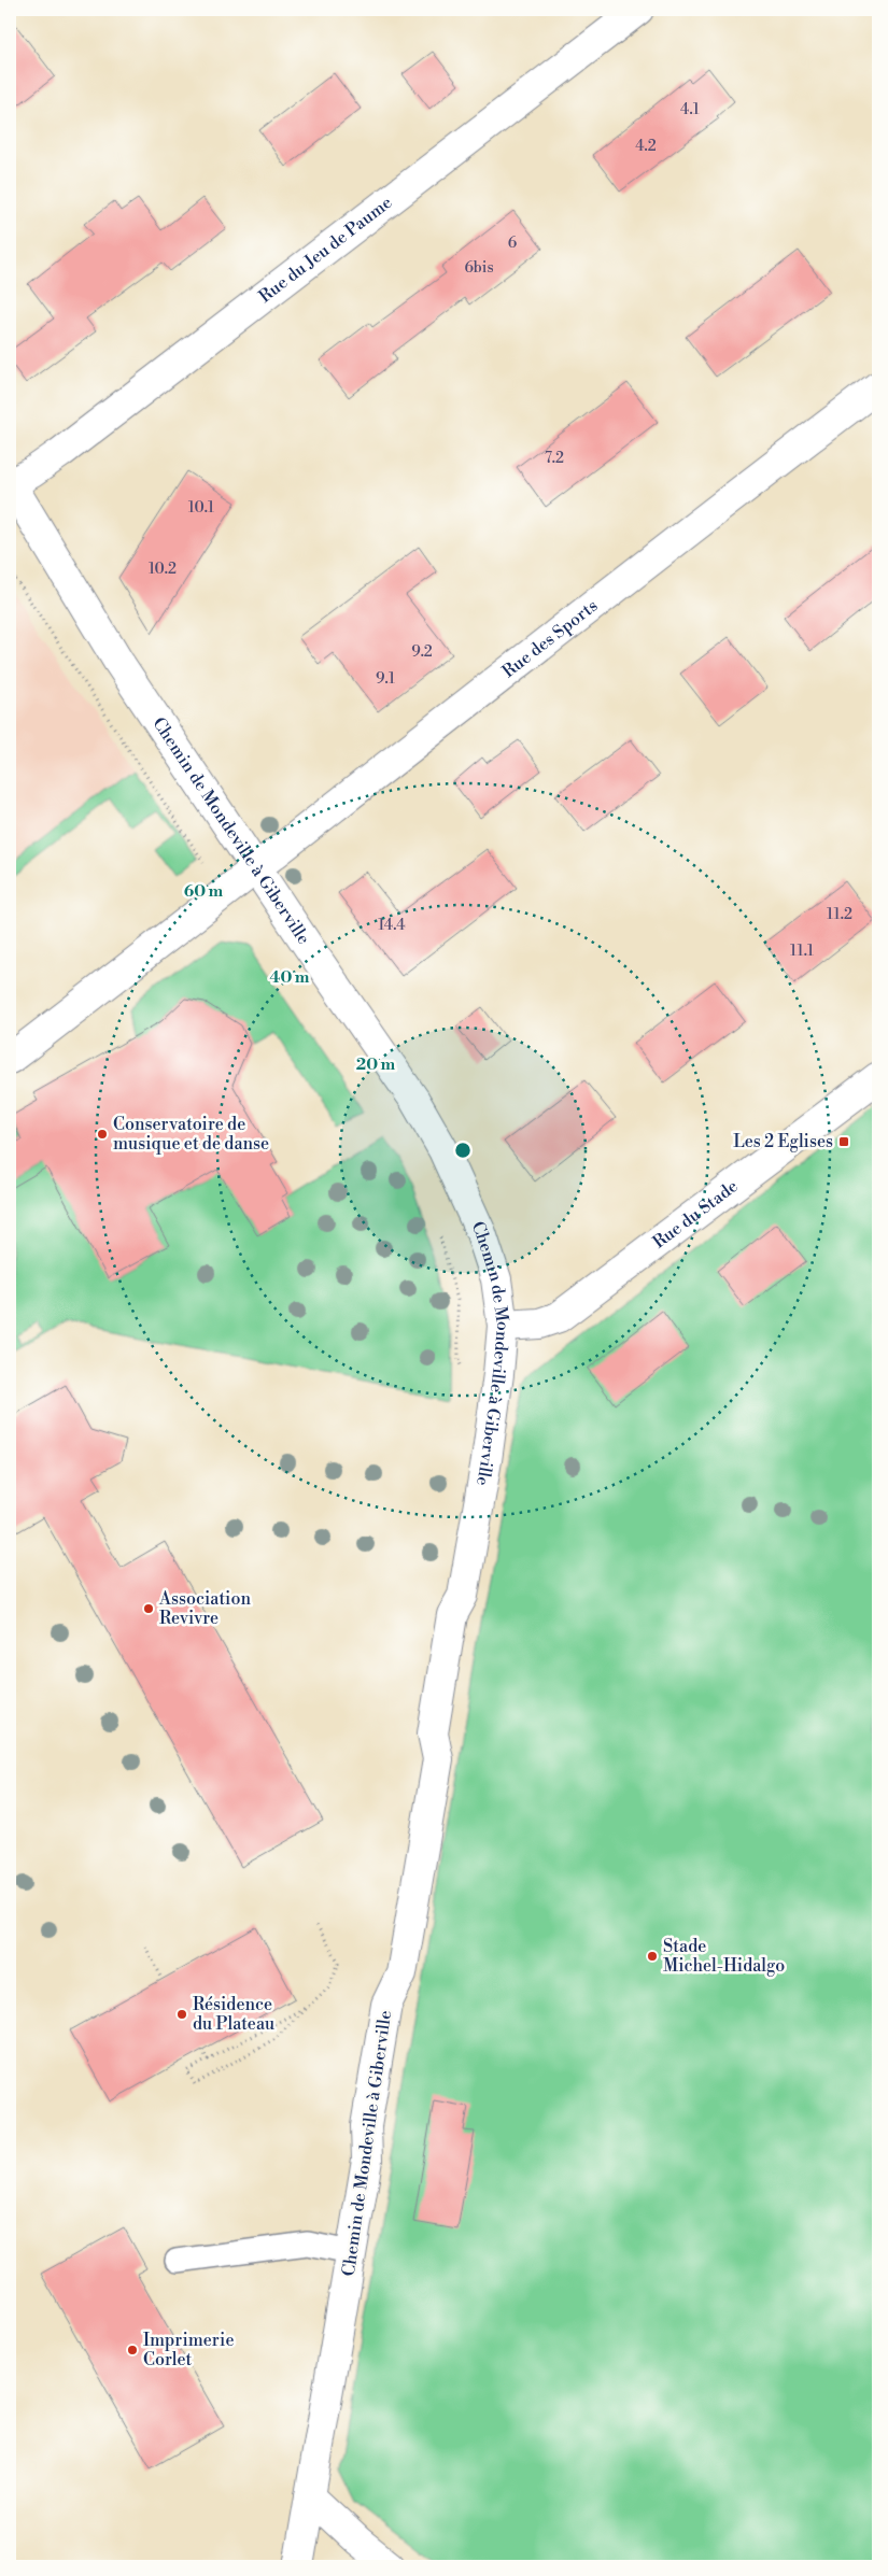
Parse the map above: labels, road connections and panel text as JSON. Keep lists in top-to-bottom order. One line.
{"streets":{"street":["Rue du Jeu de Paume","Rue des Sports","Chemin de Mondeville à Giberville","Rue du Stade"]},"crossings":[["Rue du Jeu de Paume","Chemin de Mondeville à Giberville"],["Rue des Sports","Chemin de Mondeville à Giberville"],["Chemin de Mondeville à Giberville","Rue du Stade"]],"places":{"other":["Conservatoire de musique et de danse","Association Revivre","Stade Michel-Hidalgo","Résidence du Plateau","Imprimerie Corlet"],"transit":["Les 2 Eglises"]},"house_numbers":["4.1","4.2","6","6bis","7.2","10.1","10.2","9.2","9.1","11.2","14.4","11.1"],"rings":["60 m","40 m","20 m"]}
